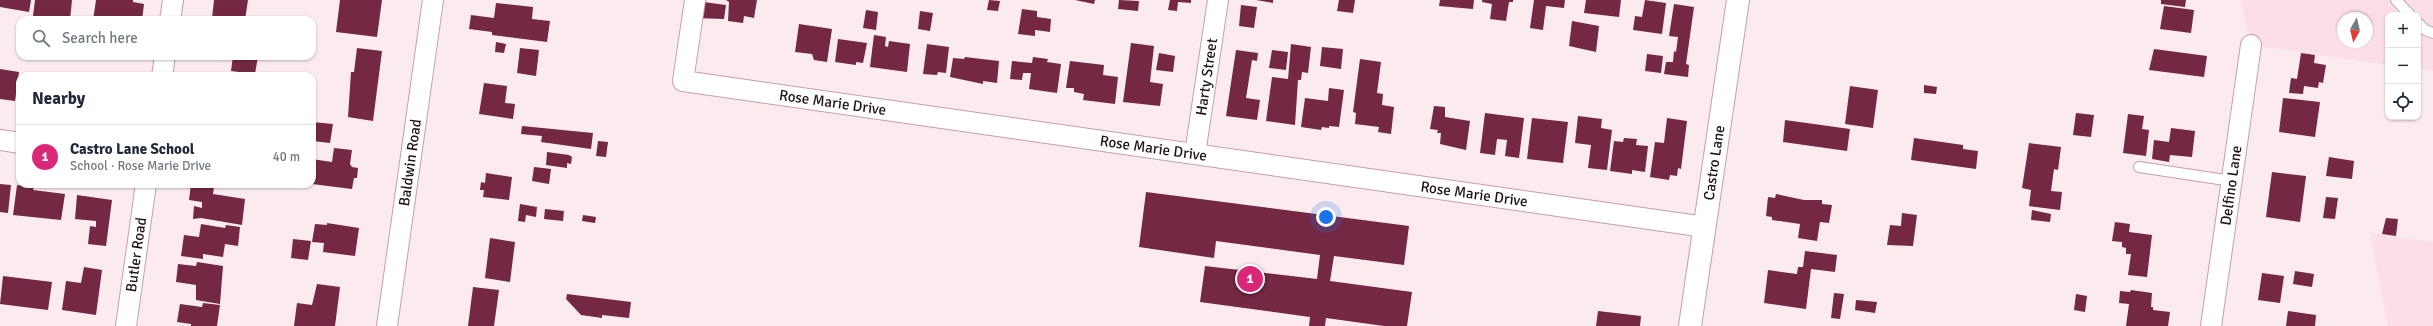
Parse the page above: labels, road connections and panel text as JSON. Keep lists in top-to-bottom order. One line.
{"streets":{"street":["Harty Street","Rose Marie Drive","Baldwin Road","Castro Lane","Delfino Lane","Butler Road"]},"crossings":[["Harty Street","Rose Marie Drive"],["Rose Marie Drive","Castro Lane"]],"north":"bottom","page":{"map_buttons":["+","−"],"search":"Search here","heading":"Nearby","list":[{"mark":"1","name":"Castro Lane School","note":"School · Rose Marie Drive","value":"40 m"}],"pins":"1"}}
